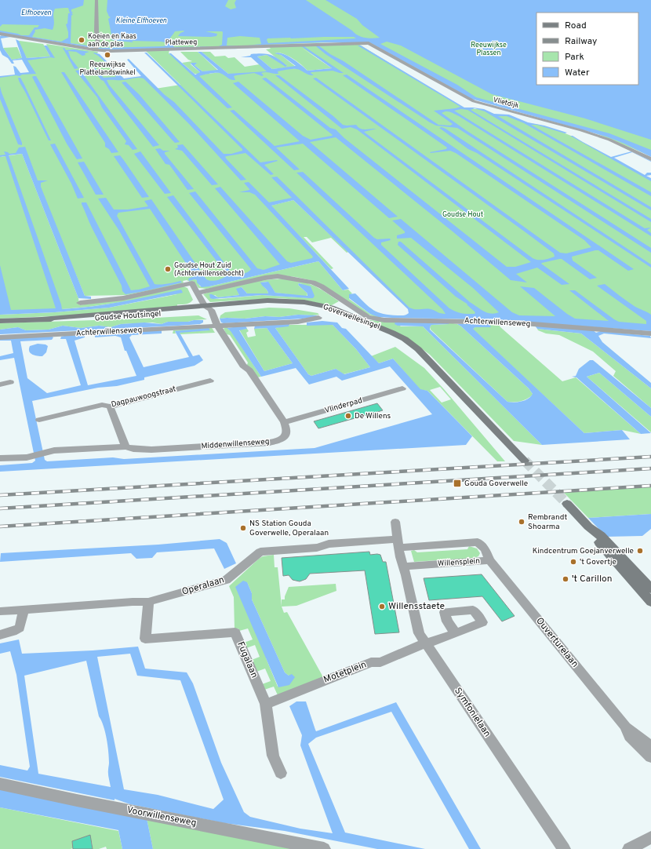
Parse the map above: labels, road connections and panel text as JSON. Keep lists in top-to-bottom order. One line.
{"streets":{"main road":["Goudse Houtsingel","Goverwellesingel"],"street":["Platteweg","Vlietdijk","Achterwillenseweg","Dagpauwoogstraat","Vlinderpad","Middenwillenseweg","Willensplein","Operalaan","Ouverturelaan","Fugalaan","Motetplein","Symfonielaan","Voorwillenseweg"]},"crossings":[["Platteweg","Vlietdijk"],["Goudse Houtsingel","Goverwellesingel"],["Achterwillenseweg","Middenwillenseweg"],["Vlinderpad","Middenwillenseweg"],["Willensplein","Operalaan"],["Willensplein","Ouverturelaan"],["Willensplein","Symfonielaan"],["Operalaan","Fugalaan"],["Fugalaan","Motetplein"],["Motetplein","Symfonielaan"]],"water":["Elfhoeven","Kleine Elfhoeven"],"parks":["Reeuwijkse Plassen","Goudse Hout"],"places":{"other":["Koeien en Kaas aan de plas","Reeuwijkse Plattelandswinkel","Goudse Hout Zuid (Achterwillensebocht)","De Willens","Rembrandt Shoarma","NS Station Gouda Goverwelle, Operalaan","Kindcentrum Goejanverwelle","'t Govertje","'t Carillon","Willensstaete"],"transit":["Gouda Goverwelle"]},"legend":["Road","Railway","Park","Water"]}
